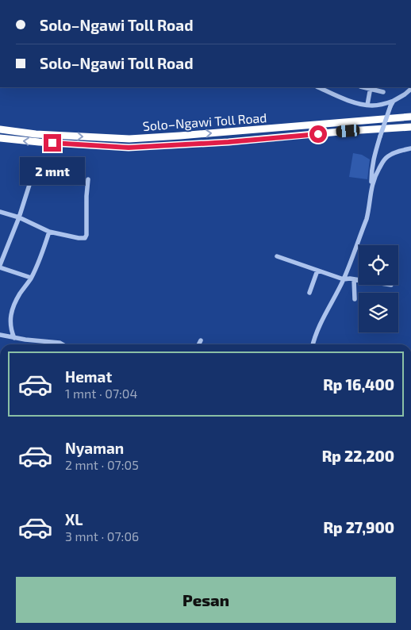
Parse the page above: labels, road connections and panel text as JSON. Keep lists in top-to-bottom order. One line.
{"streets":{"highway":["Solo–Ngawi Toll Road"]},"page":{"banner":["Solo–Ngawi Toll Road","Solo–Ngawi Toll Road"],"bubble":"2 mnt","list":[{"name":"Hemat","note":"1 mnt · 07:04","value":"Rp 16,400"},{"name":"Nyaman","note":"2 mnt · 07:05","value":"Rp 22,200"},{"name":"XL","note":"3 mnt · 07:06","value":"Rp 27,900"}],"buttons":"Pesan"}}
